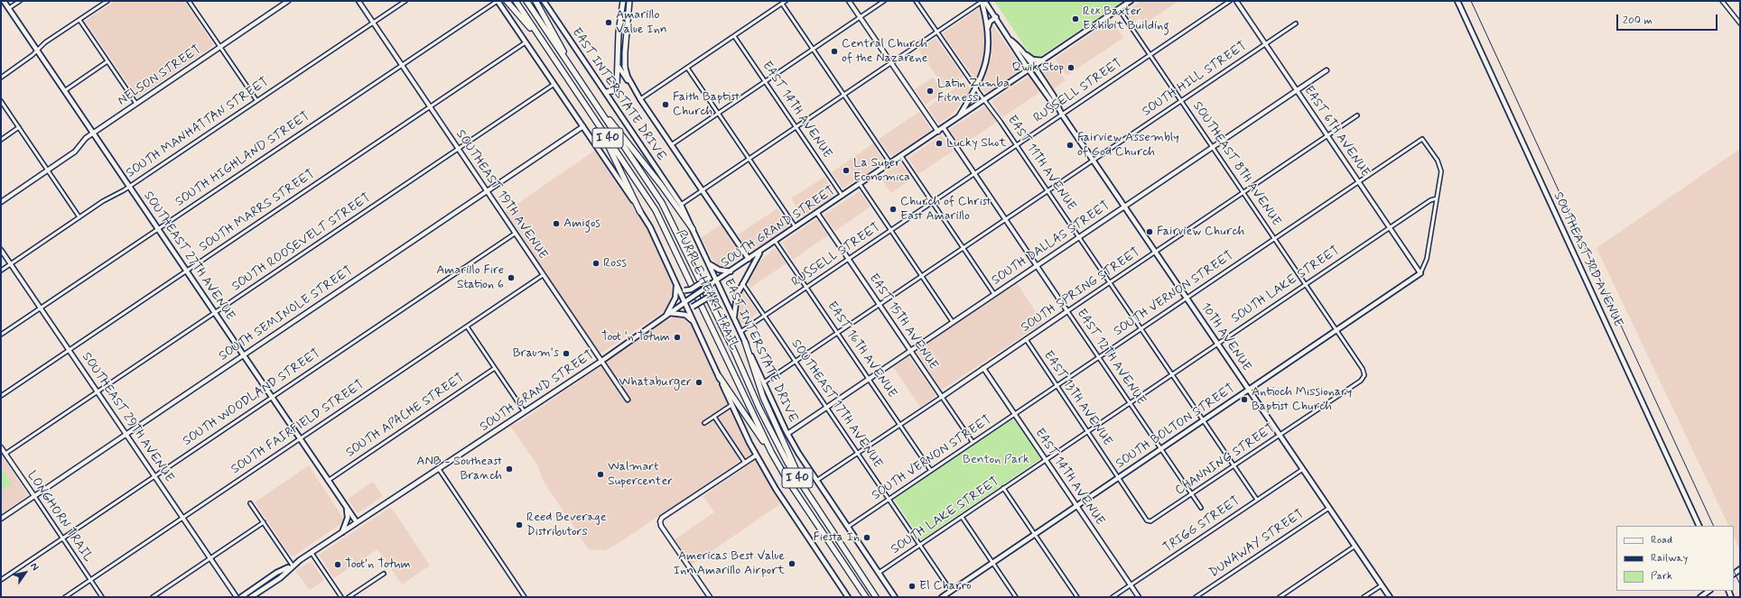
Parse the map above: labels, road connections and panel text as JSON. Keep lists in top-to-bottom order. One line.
{"streets":{"highway":["I 40","PURPLE HEART TRAIL"],"main road":["EAST INTERSTATE DRIVE","SOUTH GRAND STREET","SOUTHEAST 27TH AVENUE","SOUTHEAST 3RD AVENUE","10TH AVENUE","SOUTH BOLTON STREET"],"street":["NELSON STREET","SOUTH HILL STREET","RUSSELL STREET","EAST 14TH AVENUE","SOUTH MANHATTAN STREET","EAST 6TH AVENUE","SOUTH HIGHLAND STREET","EAST 11TH AVENUE","SOUTHEAST 8TH AVENUE","SOUTHEAST 19TH AVENUE","SOUTH MARRS STREET","SOUTH ROOSEVELT STREET","SOUTH DALLAS STREET","SOUTH LAKE STREET","SOUTH SPRING STREET","SOUTH VERNON STREET","SOUTH SEMINOLE STREET","EAST 15TH AVENUE","EAST 16TH AVENUE","EAST 12TH AVENUE","SOUTH WOODLAND STREET","EAST 13TH AVENUE","SOUTHEAST 17TH AVENUE","SOUTH APACHE STREET","SOUTHEAST 29TH AVENUE","SOUTH FAIRFIELD STREET","CHANNING STREET","LONGHORN TRAIL","TRIGG STREET","DUNAWAY STREET"]},"crossings":[["NELSON STREET","SOUTHEAST 27TH AVENUE"],["SOUTH HILL STREET","EAST INTERSTATE DRIVE"],["SOUTH HILL STREET","EAST 6TH AVENUE"],["SOUTH HILL STREET","EAST 11TH AVENUE"],["SOUTH HILL STREET","SOUTHEAST 8TH AVENUE"],["SOUTH HILL STREET","EAST 15TH AVENUE"],["SOUTH HILL STREET","10TH AVENUE"],["SOUTH HILL STREET","EAST 16TH AVENUE"],["SOUTH HILL STREET","EAST 12TH AVENUE"],["SOUTH HILL STREET","SOUTHEAST 17TH AVENUE"],["RUSSELL STREET","EAST INTERSTATE DRIVE"],["RUSSELL STREET","EAST 11TH AVENUE"],["RUSSELL STREET","SOUTHEAST 8TH AVENUE"],["RUSSELL STREET","EAST 15TH AVENUE"],["RUSSELL STREET","10TH AVENUE"],["RUSSELL STREET","EAST 16TH AVENUE"],["RUSSELL STREET","EAST 12TH AVENUE"],["RUSSELL STREET","SOUTHEAST 17TH AVENUE"],["EAST INTERSTATE DRIVE","SOUTH GRAND STREET"],["EAST INTERSTATE DRIVE","SOUTH DALLAS STREET"],["EAST INTERSTATE DRIVE","SOUTH LAKE STREET"],["EAST INTERSTATE DRIVE","SOUTH SPRING STREET"],["EAST INTERSTATE DRIVE","SOUTH VERNON STREET"],["EAST 14TH AVENUE","SOUTH GRAND STREET"],["EAST 14TH AVENUE","SOUTH LAKE STREET"],["EAST 14TH AVENUE","SOUTH SPRING STREET"],["EAST 14TH AVENUE","SOUTH VERNON STREET"],["EAST 14TH AVENUE","SOUTH BOLTON STREET"],["EAST 14TH AVENUE","TRIGG STREET"],["SOUTH MANHATTAN STREET","SOUTHEAST 19TH AVENUE"],["SOUTH MANHATTAN STREET","SOUTHEAST 27TH AVENUE"],["SOUTH MANHATTAN STREET","SOUTHEAST 29TH AVENUE"],["EAST 6TH AVENUE","SOUTH DALLAS STREET"],["EAST 6TH AVENUE","SOUTH LAKE STREET"],["EAST 6TH AVENUE","SOUTH SPRING STREET"],["EAST 6TH AVENUE","SOUTH VERNON STREET"],["EAST 6TH AVENUE","SOUTH BOLTON STREET"],["SOUTH HIGHLAND STREET","SOUTHEAST 19TH AVENUE"],["SOUTH HIGHLAND STREET","SOUTHEAST 27TH AVENUE"],["SOUTH HIGHLAND STREET","SOUTHEAST 29TH AVENUE"],["EAST 11TH AVENUE","SOUTH GRAND STREET"],["EAST 11TH AVENUE","SOUTH DALLAS STREET"],["EAST 11TH AVENUE","SOUTH LAKE STREET"],["EAST 11TH AVENUE","SOUTH SPRING STREET"],["EAST 11TH AVENUE","SOUTH VERNON STREET"],["EAST 11TH AVENUE","SOUTH BOLTON STREET"],["EAST 11TH AVENUE","CHANNING STREET"],["EAST 11TH AVENUE","TRIGG STREET"],["SOUTHEAST 8TH AVENUE","SOUTH GRAND STREET"],["SOUTHEAST 8TH AVENUE","SOUTH DALLAS STREET"],["SOUTHEAST 8TH AVENUE","SOUTH LAKE STREET"],["SOUTHEAST 8TH AVENUE","SOUTH SPRING STREET"],["SOUTHEAST 8TH AVENUE","SOUTH VERNON STREET"],["SOUTHEAST 8TH AVENUE","SOUTH BOLTON STREET"],["SOUTHEAST 8TH AVENUE","CHANNING STREET"],["SOUTHEAST 19TH AVENUE","SOUTH MARRS STREET"],["SOUTHEAST 19TH AVENUE","SOUTH GRAND STREET"],["SOUTHEAST 19TH AVENUE","SOUTH ROOSEVELT STREET"],["SOUTHEAST 19TH AVENUE","SOUTH SEMINOLE STREET"],["SOUTHEAST 19TH AVENUE","SOUTH WOODLAND STREET"],["SOUTHEAST 19TH AVENUE","SOUTH FAIRFIELD STREET"],["SOUTH MARRS STREET","SOUTHEAST 27TH AVENUE"],["SOUTH MARRS STREET","SOUTHEAST 29TH AVENUE"],["SOUTH GRAND STREET","SOUTHEAST 27TH AVENUE"],["SOUTH GRAND STREET","EAST 15TH AVENUE"],["SOUTH GRAND STREET","10TH AVENUE"],["SOUTH GRAND STREET","EAST 16TH AVENUE"],["SOUTH GRAND STREET","EAST 12TH AVENUE"],["SOUTH ROOSEVELT STREET","SOUTHEAST 27TH AVENUE"],["SOUTH ROOSEVELT STREET","SOUTHEAST 29TH AVENUE"],["SOUTH ROOSEVELT STREET","LONGHORN TRAIL"],["SOUTH DALLAS STREET","EAST 15TH AVENUE"],["SOUTH DALLAS STREET","10TH AVENUE"],["SOUTH DALLAS STREET","EAST 16TH AVENUE"],["SOUTH DALLAS STREET","EAST 12TH AVENUE"],["SOUTH DALLAS STREET","SOUTHEAST 17TH AVENUE"],["SOUTHEAST 27TH AVENUE","SOUTH SEMINOLE STREET"],["SOUTHEAST 27TH AVENUE","SOUTH WOODLAND STREET"],["SOUTHEAST 27TH AVENUE","SOUTH APACHE STREET"],["SOUTHEAST 27TH AVENUE","SOUTH FAIRFIELD STREET"],["SOUTH LAKE STREET","SOUTH VERNON STREET"],["SOUTH LAKE STREET","10TH AVENUE"],["SOUTH LAKE STREET","EAST 12TH AVENUE"],["SOUTH LAKE STREET","EAST 13TH AVENUE"],["SOUTH LAKE STREET","SOUTHEAST 17TH AVENUE"],["SOUTH SPRING STREET","EAST 15TH AVENUE"],["SOUTH SPRING STREET","10TH AVENUE"],["SOUTH SPRING STREET","EAST 16TH AVENUE"],["SOUTH SPRING STREET","EAST 12TH AVENUE"],["SOUTH SPRING STREET","EAST 13TH AVENUE"],["SOUTH SPRING STREET","SOUTHEAST 17TH AVENUE"],["SOUTH VERNON STREET","EAST 15TH AVENUE"],["SOUTH VERNON STREET","10TH AVENUE"],["SOUTH VERNON STREET","EAST 16TH AVENUE"],["SOUTH VERNON STREET","EAST 12TH AVENUE"],["SOUTH VERNON STREET","EAST 13TH AVENUE"],["SOUTH VERNON STREET","SOUTHEAST 17TH AVENUE"],["SOUTH SEMINOLE STREET","SOUTHEAST 29TH AVENUE"],["SOUTH SEMINOLE STREET","LONGHORN TRAIL"],["10TH AVENUE","SOUTH BOLTON STREET"],["10TH AVENUE","CHANNING STREET"],["10TH AVENUE","TRIGG STREET"],["10TH AVENUE","DUNAWAY STREET"],["EAST 12TH AVENUE","SOUTH BOLTON STREET"],["EAST 12TH AVENUE","CHANNING STREET"],["SOUTH WOODLAND STREET","SOUTHEAST 29TH AVENUE"],["SOUTH WOODLAND STREET","LONGHORN TRAIL"],["EAST 13TH AVENUE","SOUTH BOLTON STREET"],["EAST 13TH AVENUE","CHANNING STREET"],["SOUTHEAST 17TH AVENUE","SOUTH BOLTON STREET"],["SOUTHEAST 29TH AVENUE","SOUTH FAIRFIELD STREET"],["SOUTH FAIRFIELD STREET","LONGHORN TRAIL"]],"parks":["Benton Park"],"places":["Rex Baxter Exhibit Building","Amarillo Value Inn","Central Church of the Nazarene","Qwik Stop","Latin Zumba Fitness","Faith Baptist Church","Lucky Shot","Fairview Assembly of God Church","La Super Economica","Church of Christ East Amarillo","Amigos","Fairview Church","Ross","Amarillo Fire Station 6","Toot 'n Totum","Braum's","Whataburger","Antioch Missionary Baptist Church","ANB - Southeast Branch","Walmart Supercenter","Reed Beverage Distributors","Fiesta In","Americas Best Value Inn Amarillo Airport","Toot'n Totum","El Charro"],"legend":["Road","Railway","Park"],"scale_bar":"200 m","north":"top right"}
